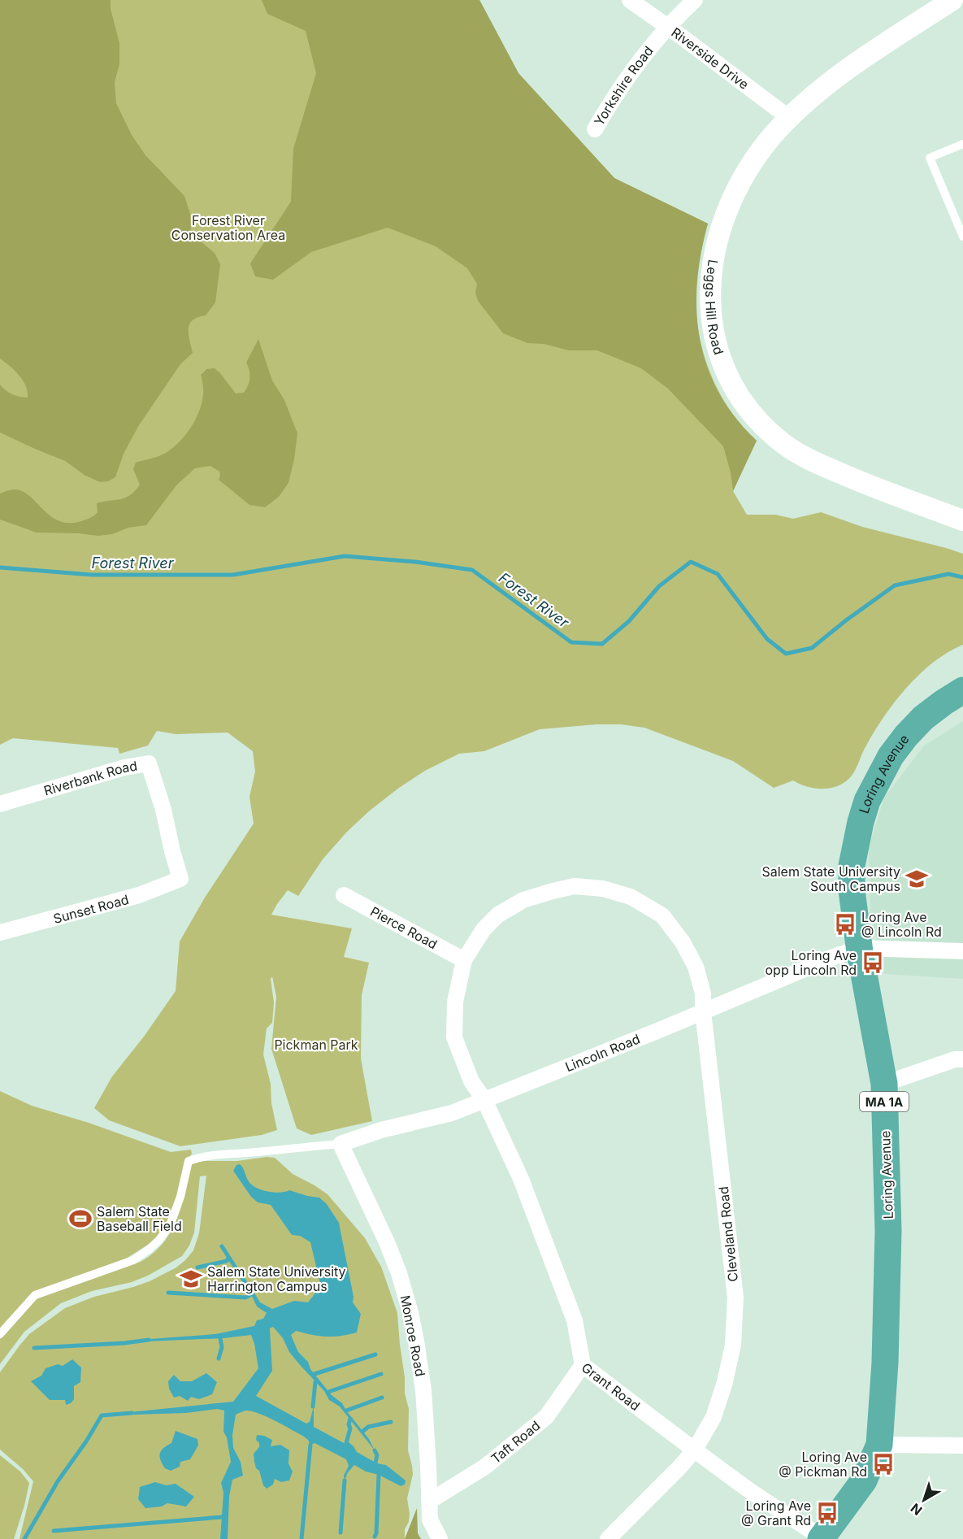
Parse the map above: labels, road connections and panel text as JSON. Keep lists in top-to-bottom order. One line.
{"streets":{"highway":["Loring Avenue","MA 1A"],"street":["Riverside Drive","Yorkshire Road","Leggs Hill Road","Riverbank Road","Sunset Road","Pierce Road","Lincoln Road","Cleveland Road","Monroe Road","Grant Road","Taft Road"]},"crossings":[["Riverside Drive","Yorkshire Road"],["Riverside Drive","Leggs Hill Road"],["Loring Avenue","Lincoln Road"],["Loring Avenue","Grant Road"],["Riverbank Road","Sunset Road"],["Pierce Road","Cleveland Road"],["Pierce Road","Grant Road"],["Lincoln Road","Cleveland Road"],["Lincoln Road","Monroe Road"],["Lincoln Road","Grant Road"],["Cleveland Road","Grant Road"],["Monroe Road","Taft Road"],["Grant Road","Taft Road"]],"water":["Forest River"],"parks":["Forest River Conservation Area","Pickman Park"],"places":{"school or university":["Salem State University South Campus","Salem State University Harrington Campus"],"bus stop":["Loring Ave @ Lincoln Rd","Loring Ave opp Lincoln Rd","Loring Ave @ Pickman Rd","Loring Ave @ Grant Rd"],"sports":["Salem State Baseball Field"]},"north":"bottom left"}
